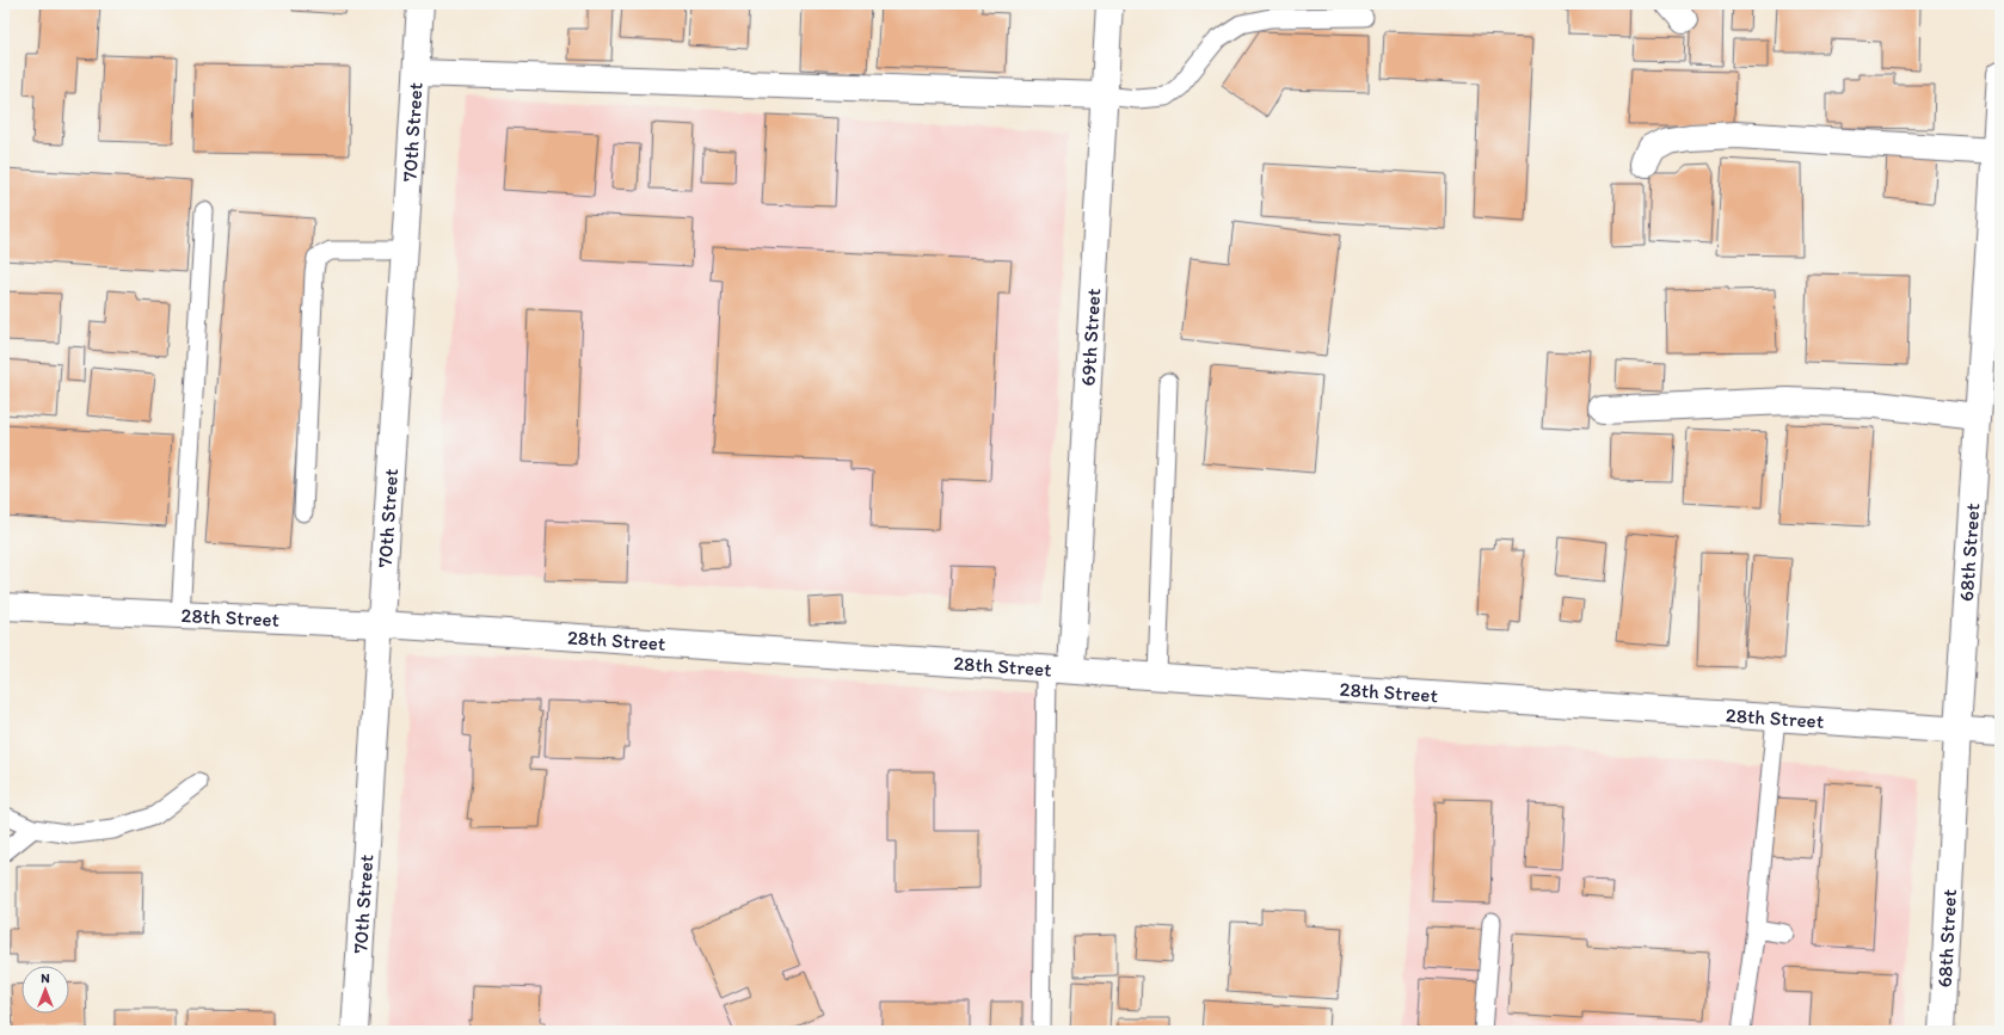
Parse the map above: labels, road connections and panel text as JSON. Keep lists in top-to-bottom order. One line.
{"streets":{"street":["70th Street","69th Street","68th Street","28th Street"]},"crossings":[["70th Street","28th Street"],["69th Street","28th Street"],["68th Street","28th Street"]],"north":"top"}
